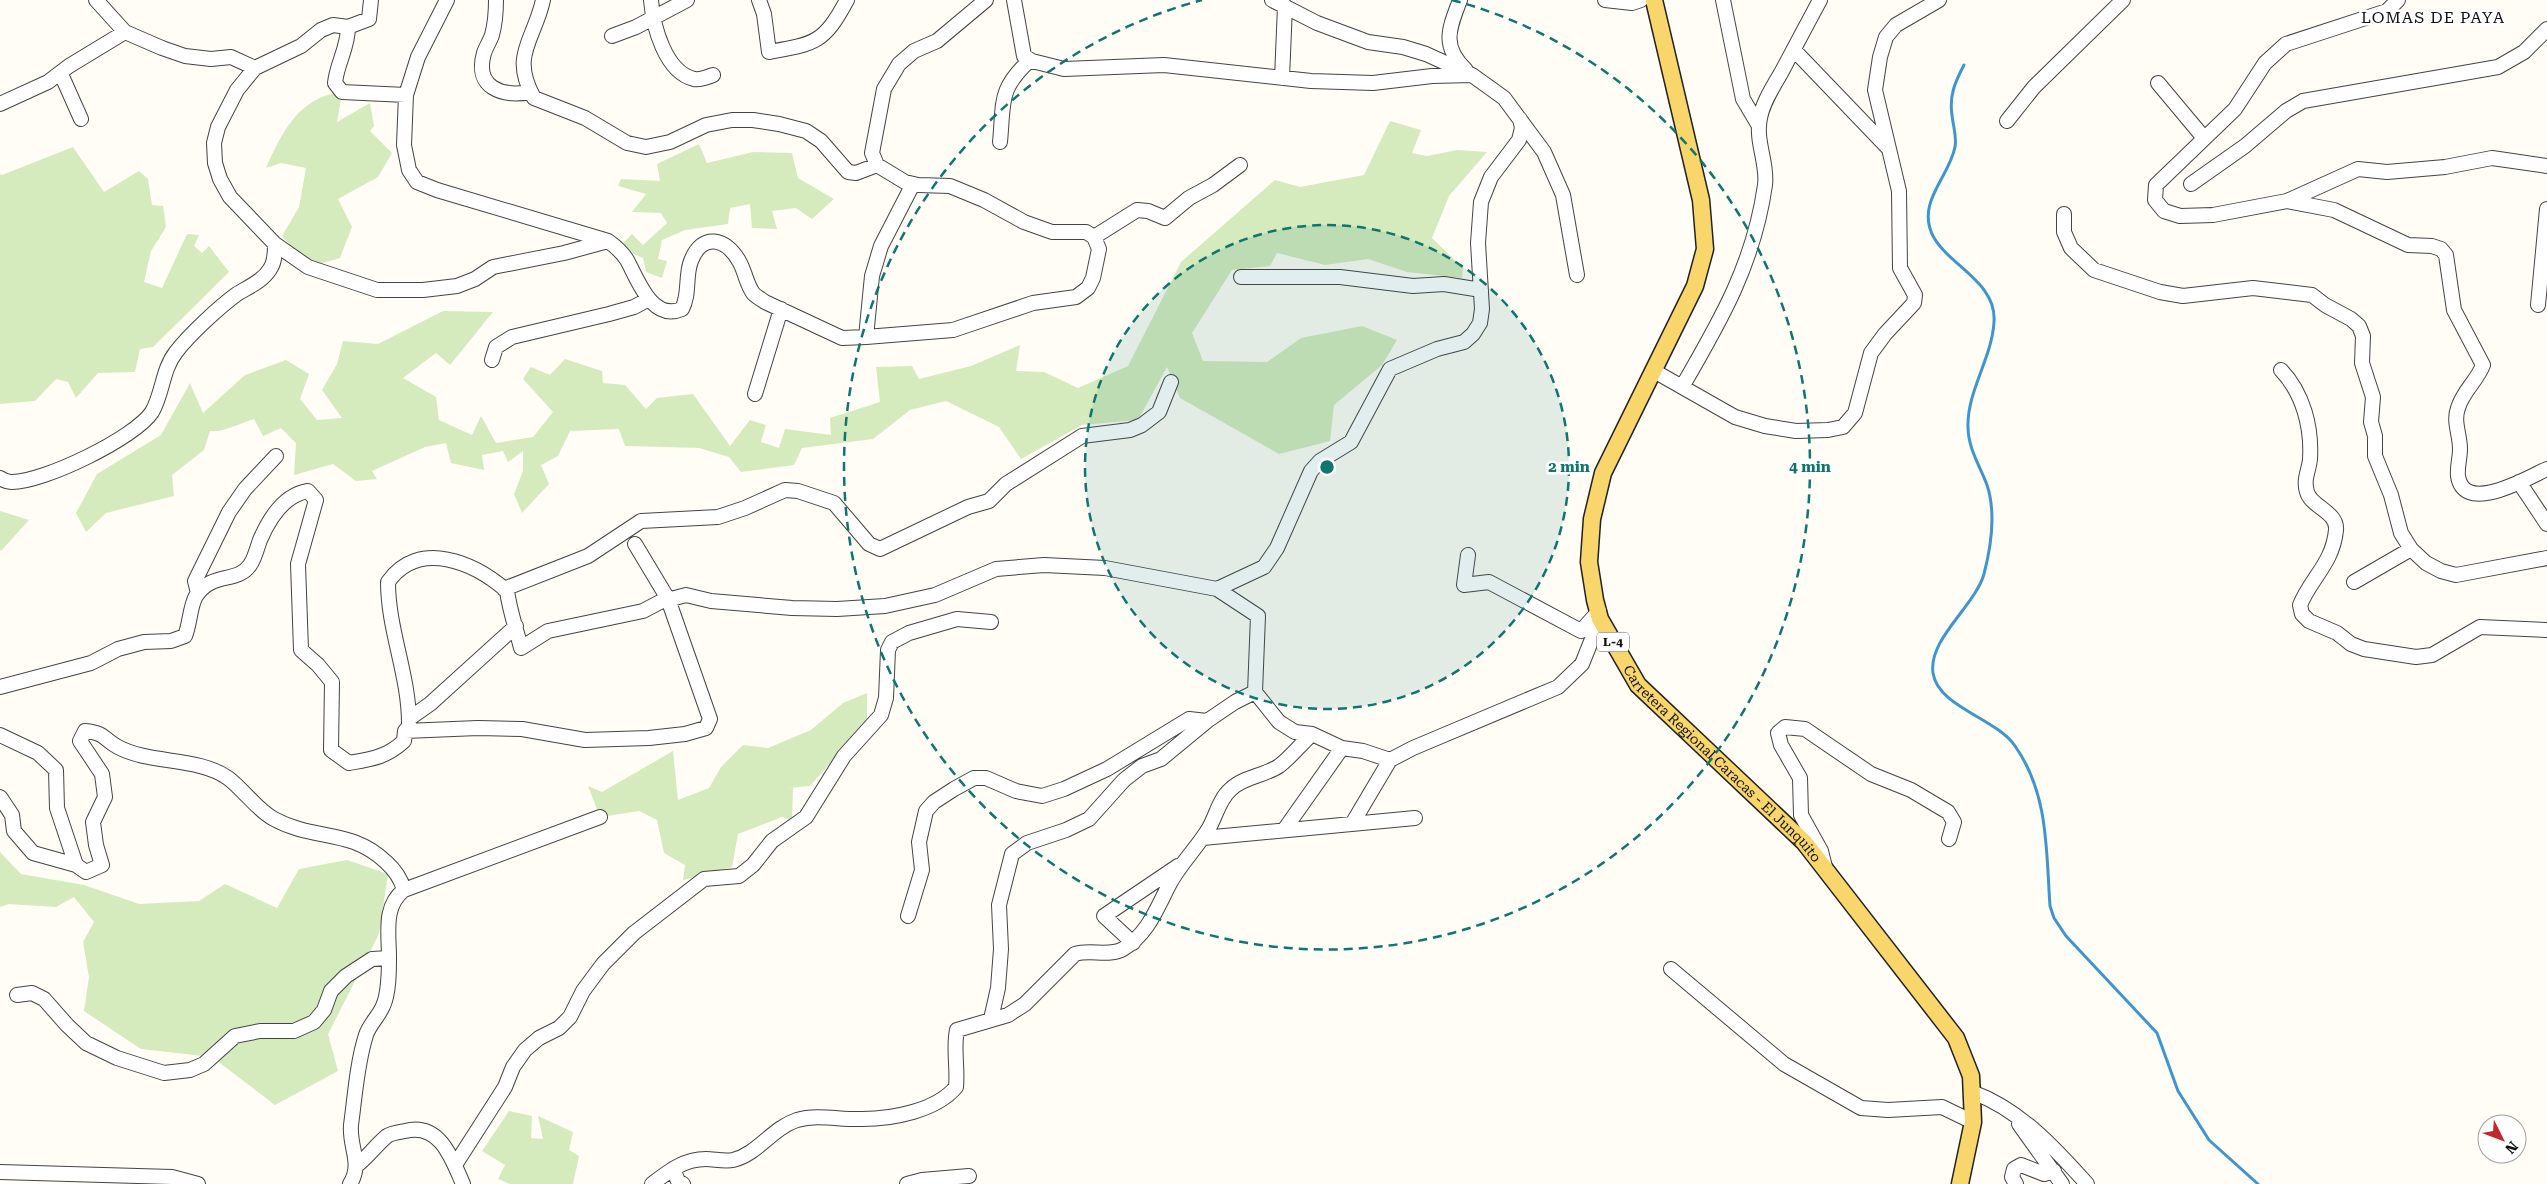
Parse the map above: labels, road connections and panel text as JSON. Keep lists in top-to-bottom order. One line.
{"streets":{"main road":["L-4","Carretera Regional Caracas - El Junquito"]},"districts":["LOMAS DE PAYA"],"north":"bottom right","rings":["2 min","4 min"]}
